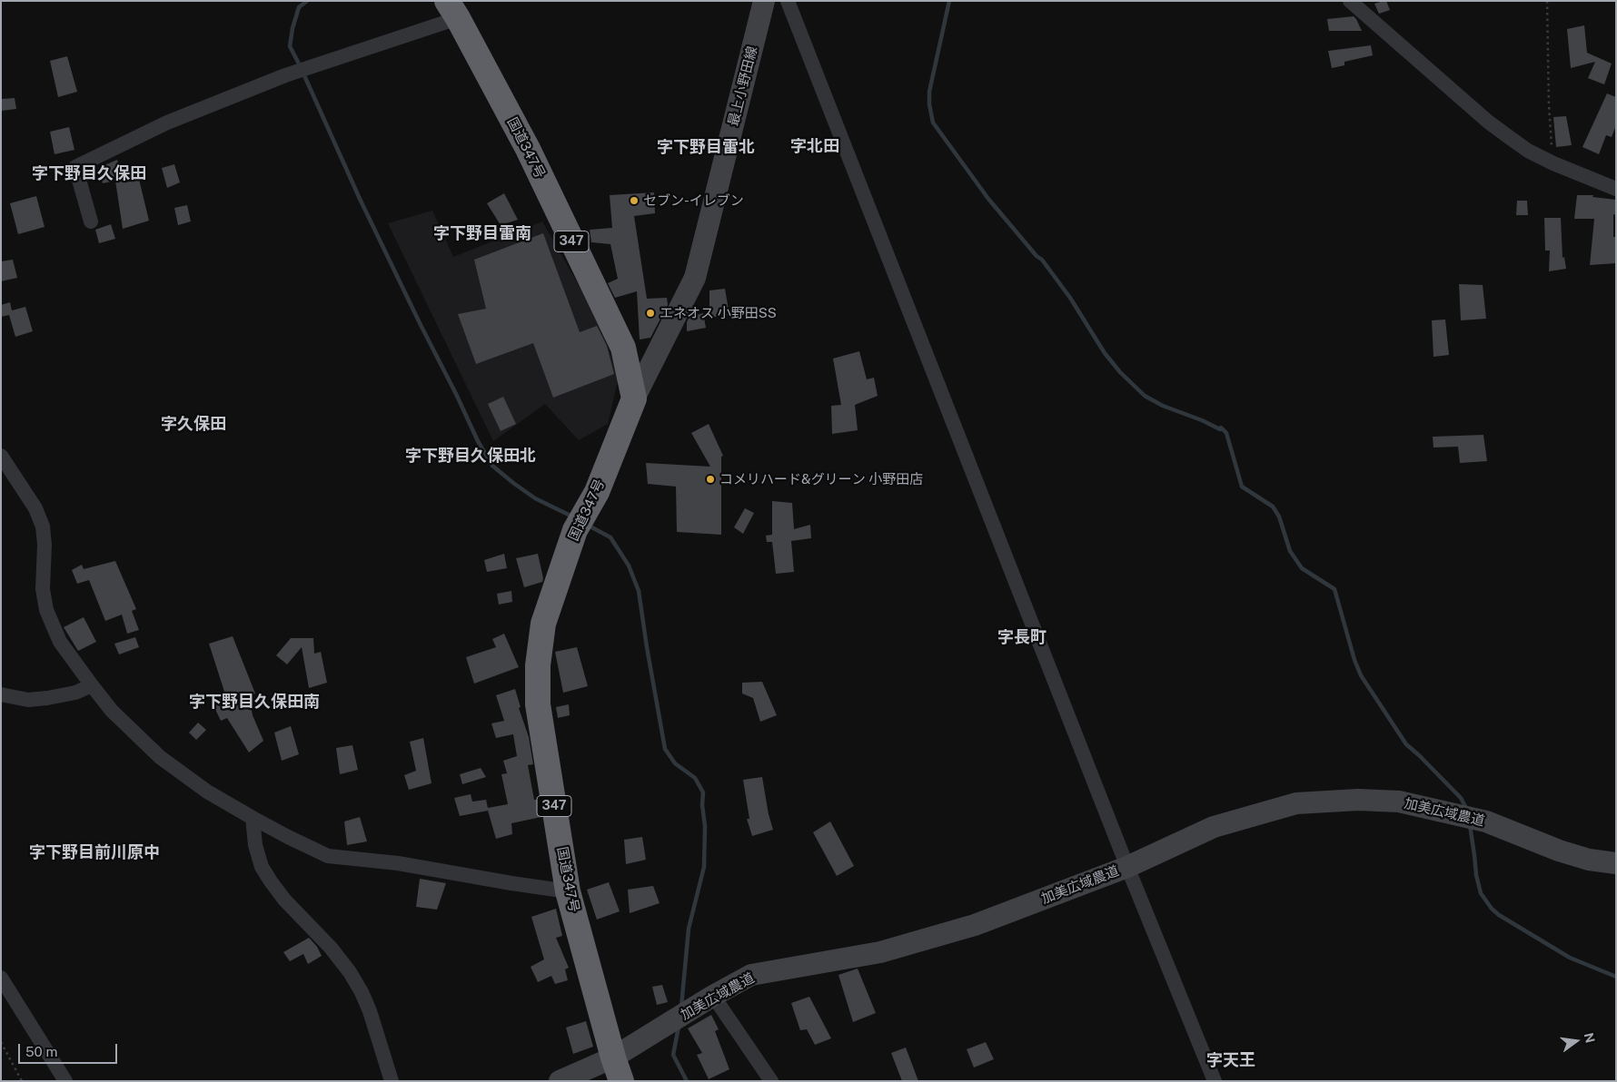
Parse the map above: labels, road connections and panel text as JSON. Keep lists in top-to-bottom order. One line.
{"streets":{"highway":["国道347号","347"],"street":["最上小野田線","加美広域農道"]},"crossings":[["最上小野田線","国道347号"],["国道347号","加美広域農道"]],"districts":["字北田","字下野目雷北","字下野目久保田","字下野目雷南","字久保田","字下野目久保田北","字長町","字下野目久保田南","字下野目前川原中","字天王"],"places":["セブン-イレブン","エネオス 小野田SS","コメリハード&グリーン 小野田店"],"scale_bar":"50 m","north":"right"}
